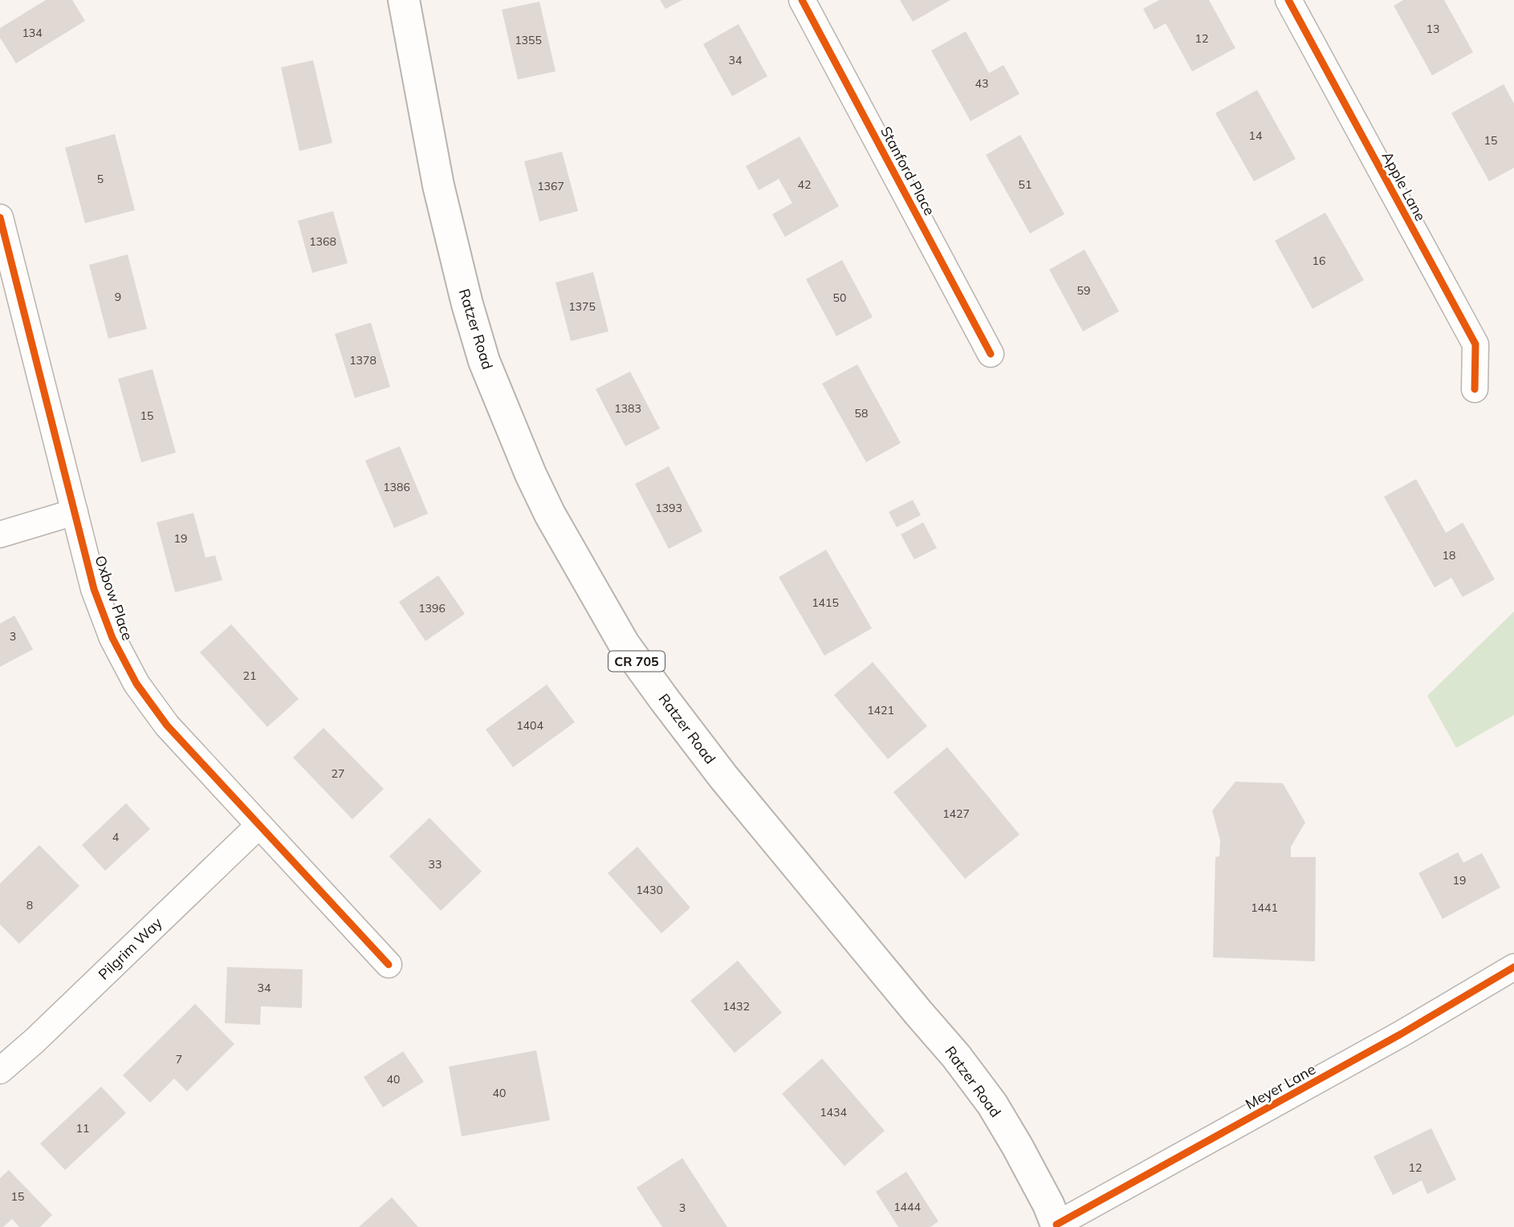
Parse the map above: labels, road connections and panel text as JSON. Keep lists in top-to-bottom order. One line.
{"streets":{"main road":["Ratzer Road","CR 705"],"street":["Stanford Place","Apple Lane","Oxbow Place","Pilgrim Way","Meyer Lane"]},"crossings":[["Ratzer Road","Meyer Lane"],["Oxbow Place","Pilgrim Way"]],"house_numbers":["13","134","12","1355","34","43","14","15","5","42","51","1367","1368","16","59","9","50","1375","1378","1383","58","15","1386","1393","19","18","1415","1396","3","21","1421","1404","27","1427","4","33","19","1430","8","1441","34","1432","7","40","40","1434","11","12","15","1444","3"]}
